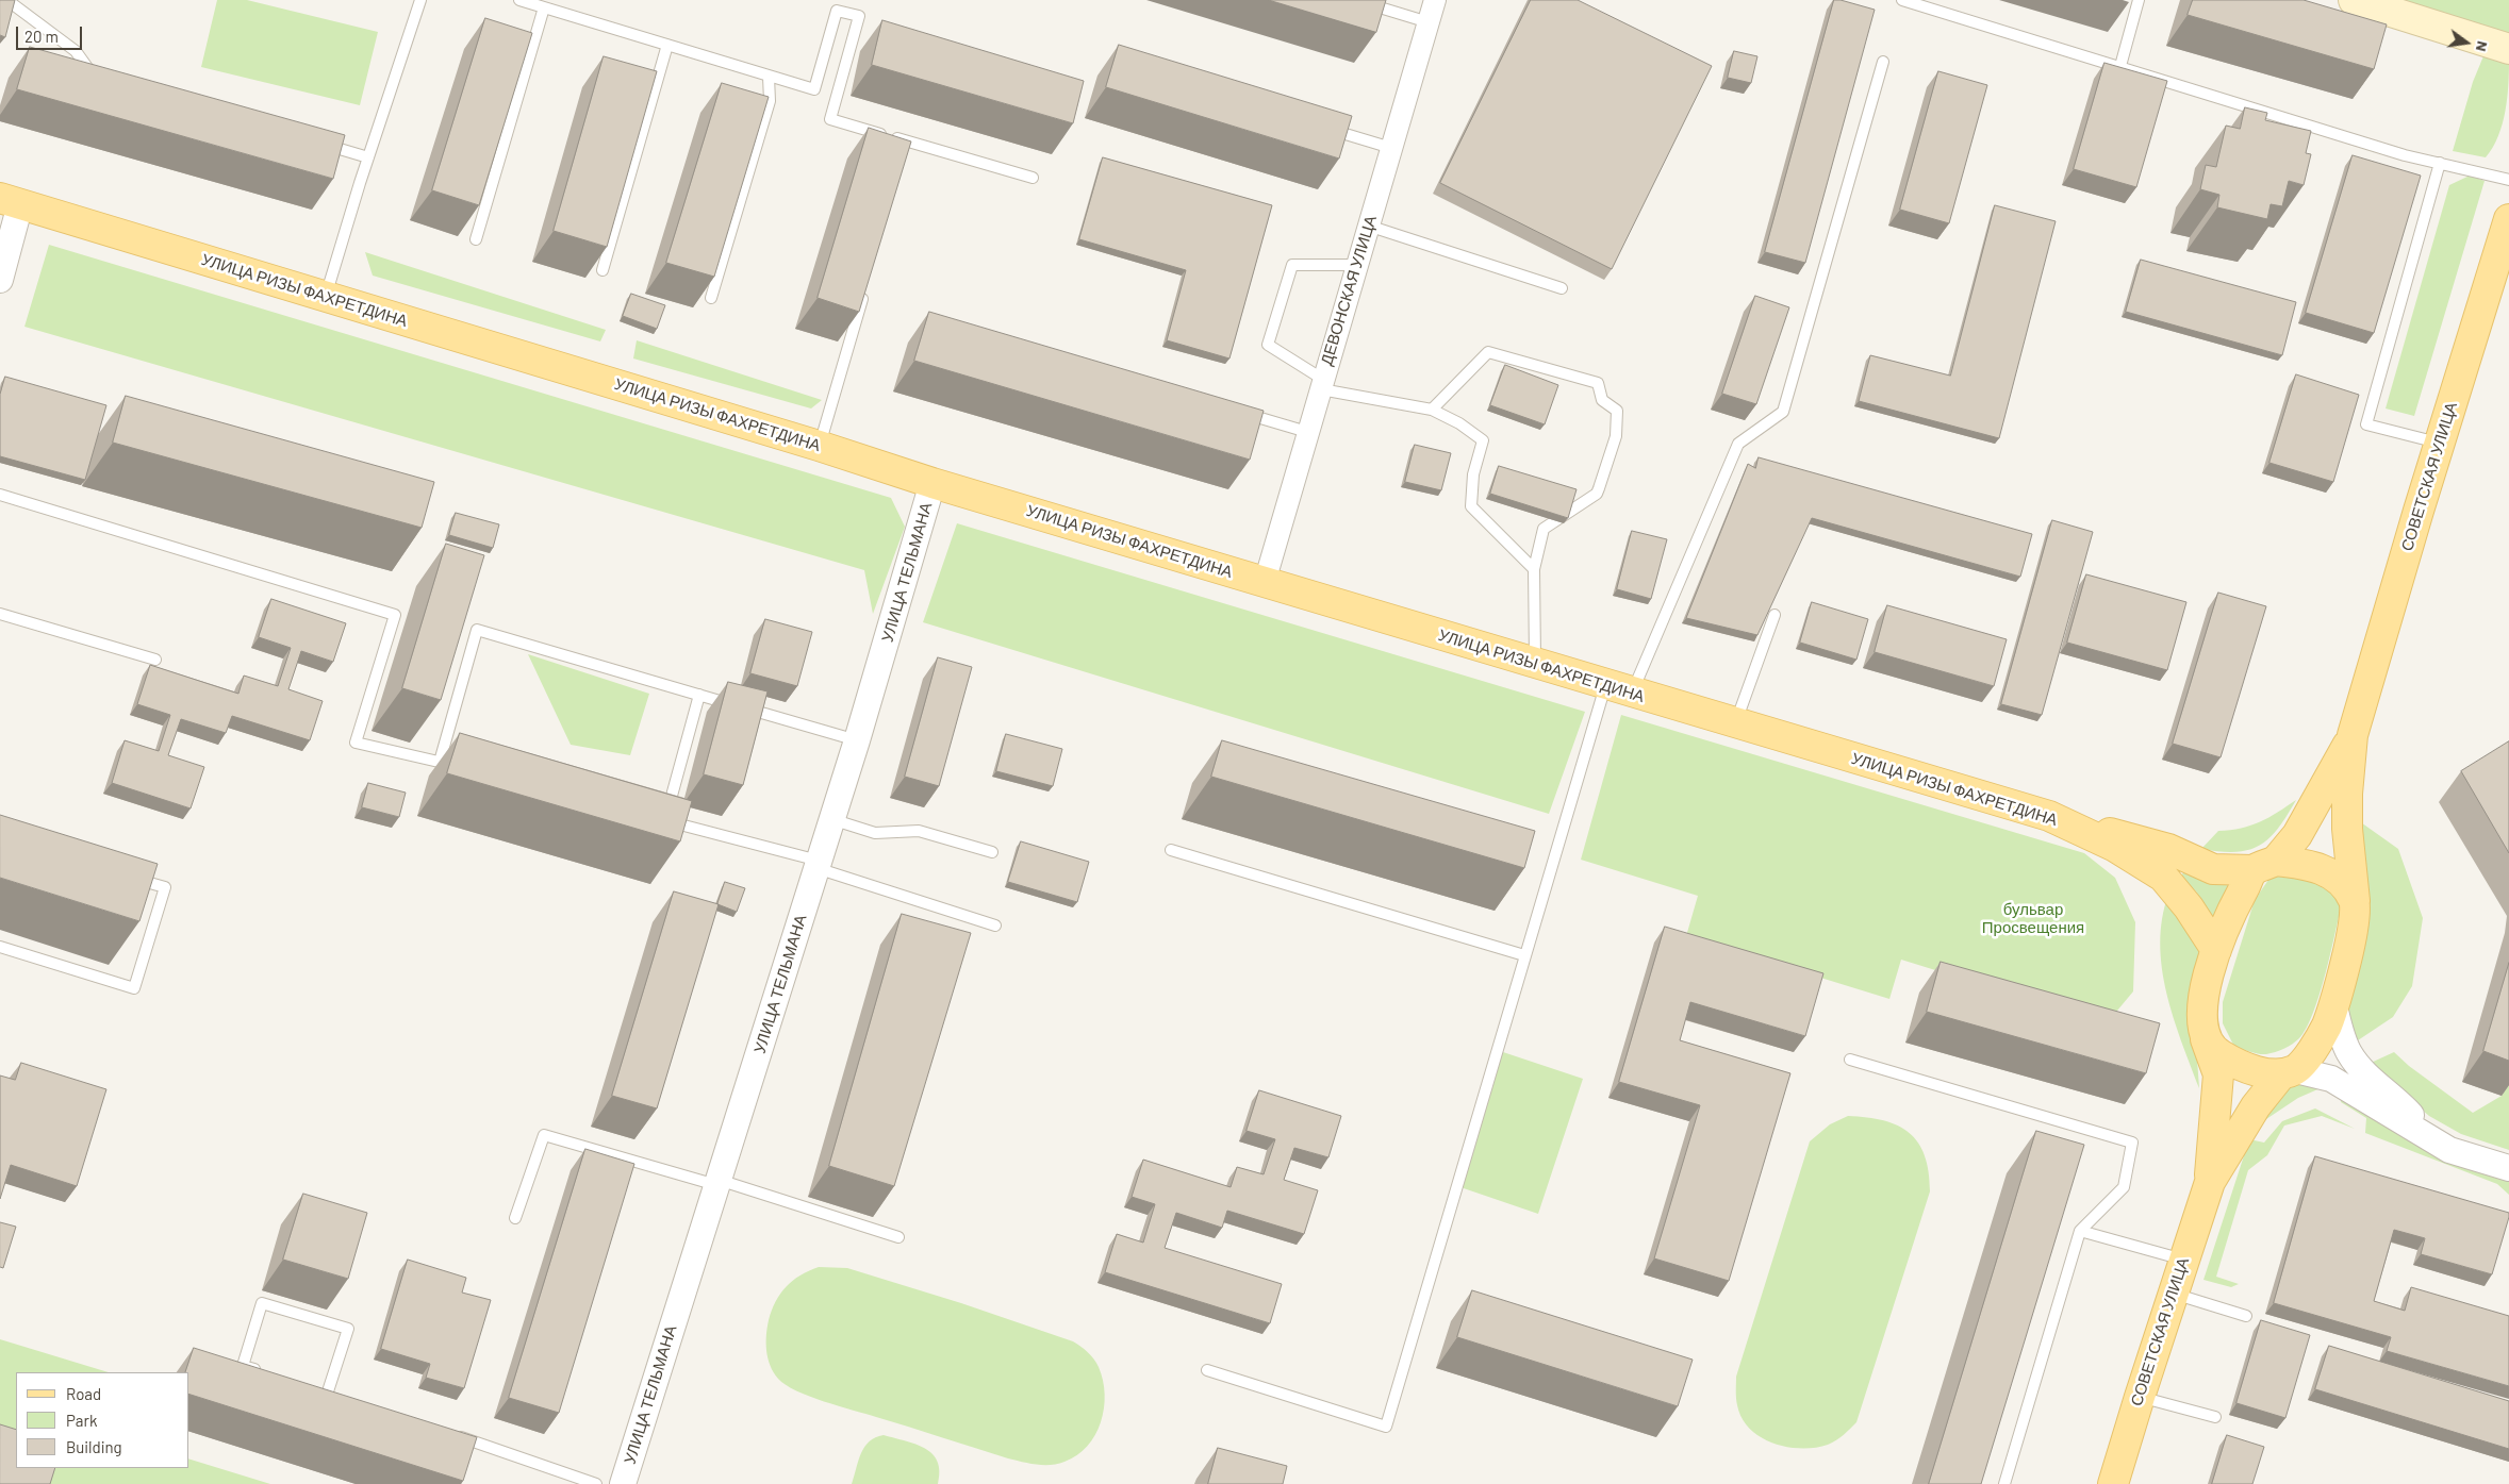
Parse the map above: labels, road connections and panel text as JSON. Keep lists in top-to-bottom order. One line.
{"streets":{"main road":["УЛИЦА РИЗЫ ФАХРЕТДИНА","СОВЕТСКАЯ УЛИЦА"],"street":["ДЕВОНСКАЯ УЛИЦА","УЛИЦА ТЕЛЬМАНА"]},"crossings":[["УЛИЦА РИЗЫ ФАХРЕТДИНА","ДЕВОНСКАЯ УЛИЦА"],["УЛИЦА РИЗЫ ФАХРЕТДИНА","УЛИЦА ТЕЛЬМАНА"]],"parks":["бульвар Просвещения"],"legend":["Road","Park","Building"],"scale_bar":"20 m","north":"right"}
